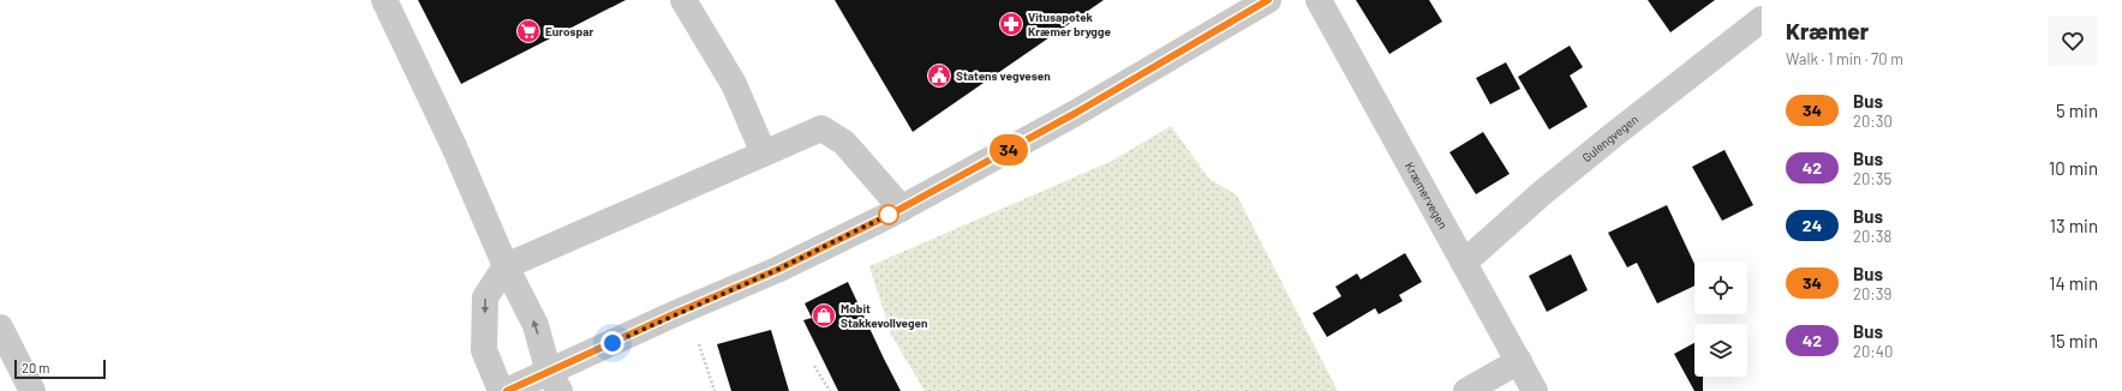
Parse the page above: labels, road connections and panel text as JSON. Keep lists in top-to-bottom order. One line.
{"streets":{"street":["Gulengvegen","Kræmervegen"]},"crossings":[["Gulengvegen","Kræmervegen"]],"places":{"pharmacy":["Vitusapotek Kræmer brygge"],"supermarket":["Eurospar"],"public building":["Statens vegvesen"],"shop":["Mobit Stakkevollvegen"]},"lines":["bus line 34"],"scale_bar":"20 m","page":{"on_map":"34","heading":["Kræmer","Walk · 1 min · 70 m"],"list":[{"mark":"34","name":"Bus","note":"20:30","value":"5 min"},{"mark":"42","name":"Bus","note":"20:35","value":"10 min"},{"mark":"24","name":"Bus","note":"20:38","value":"13 min"},{"mark":"34","name":"Bus","note":"20:39","value":"14 min"},{"mark":"42","name":"Bus","note":"20:40","value":"15 min"}],"scale":"20 m"}}
